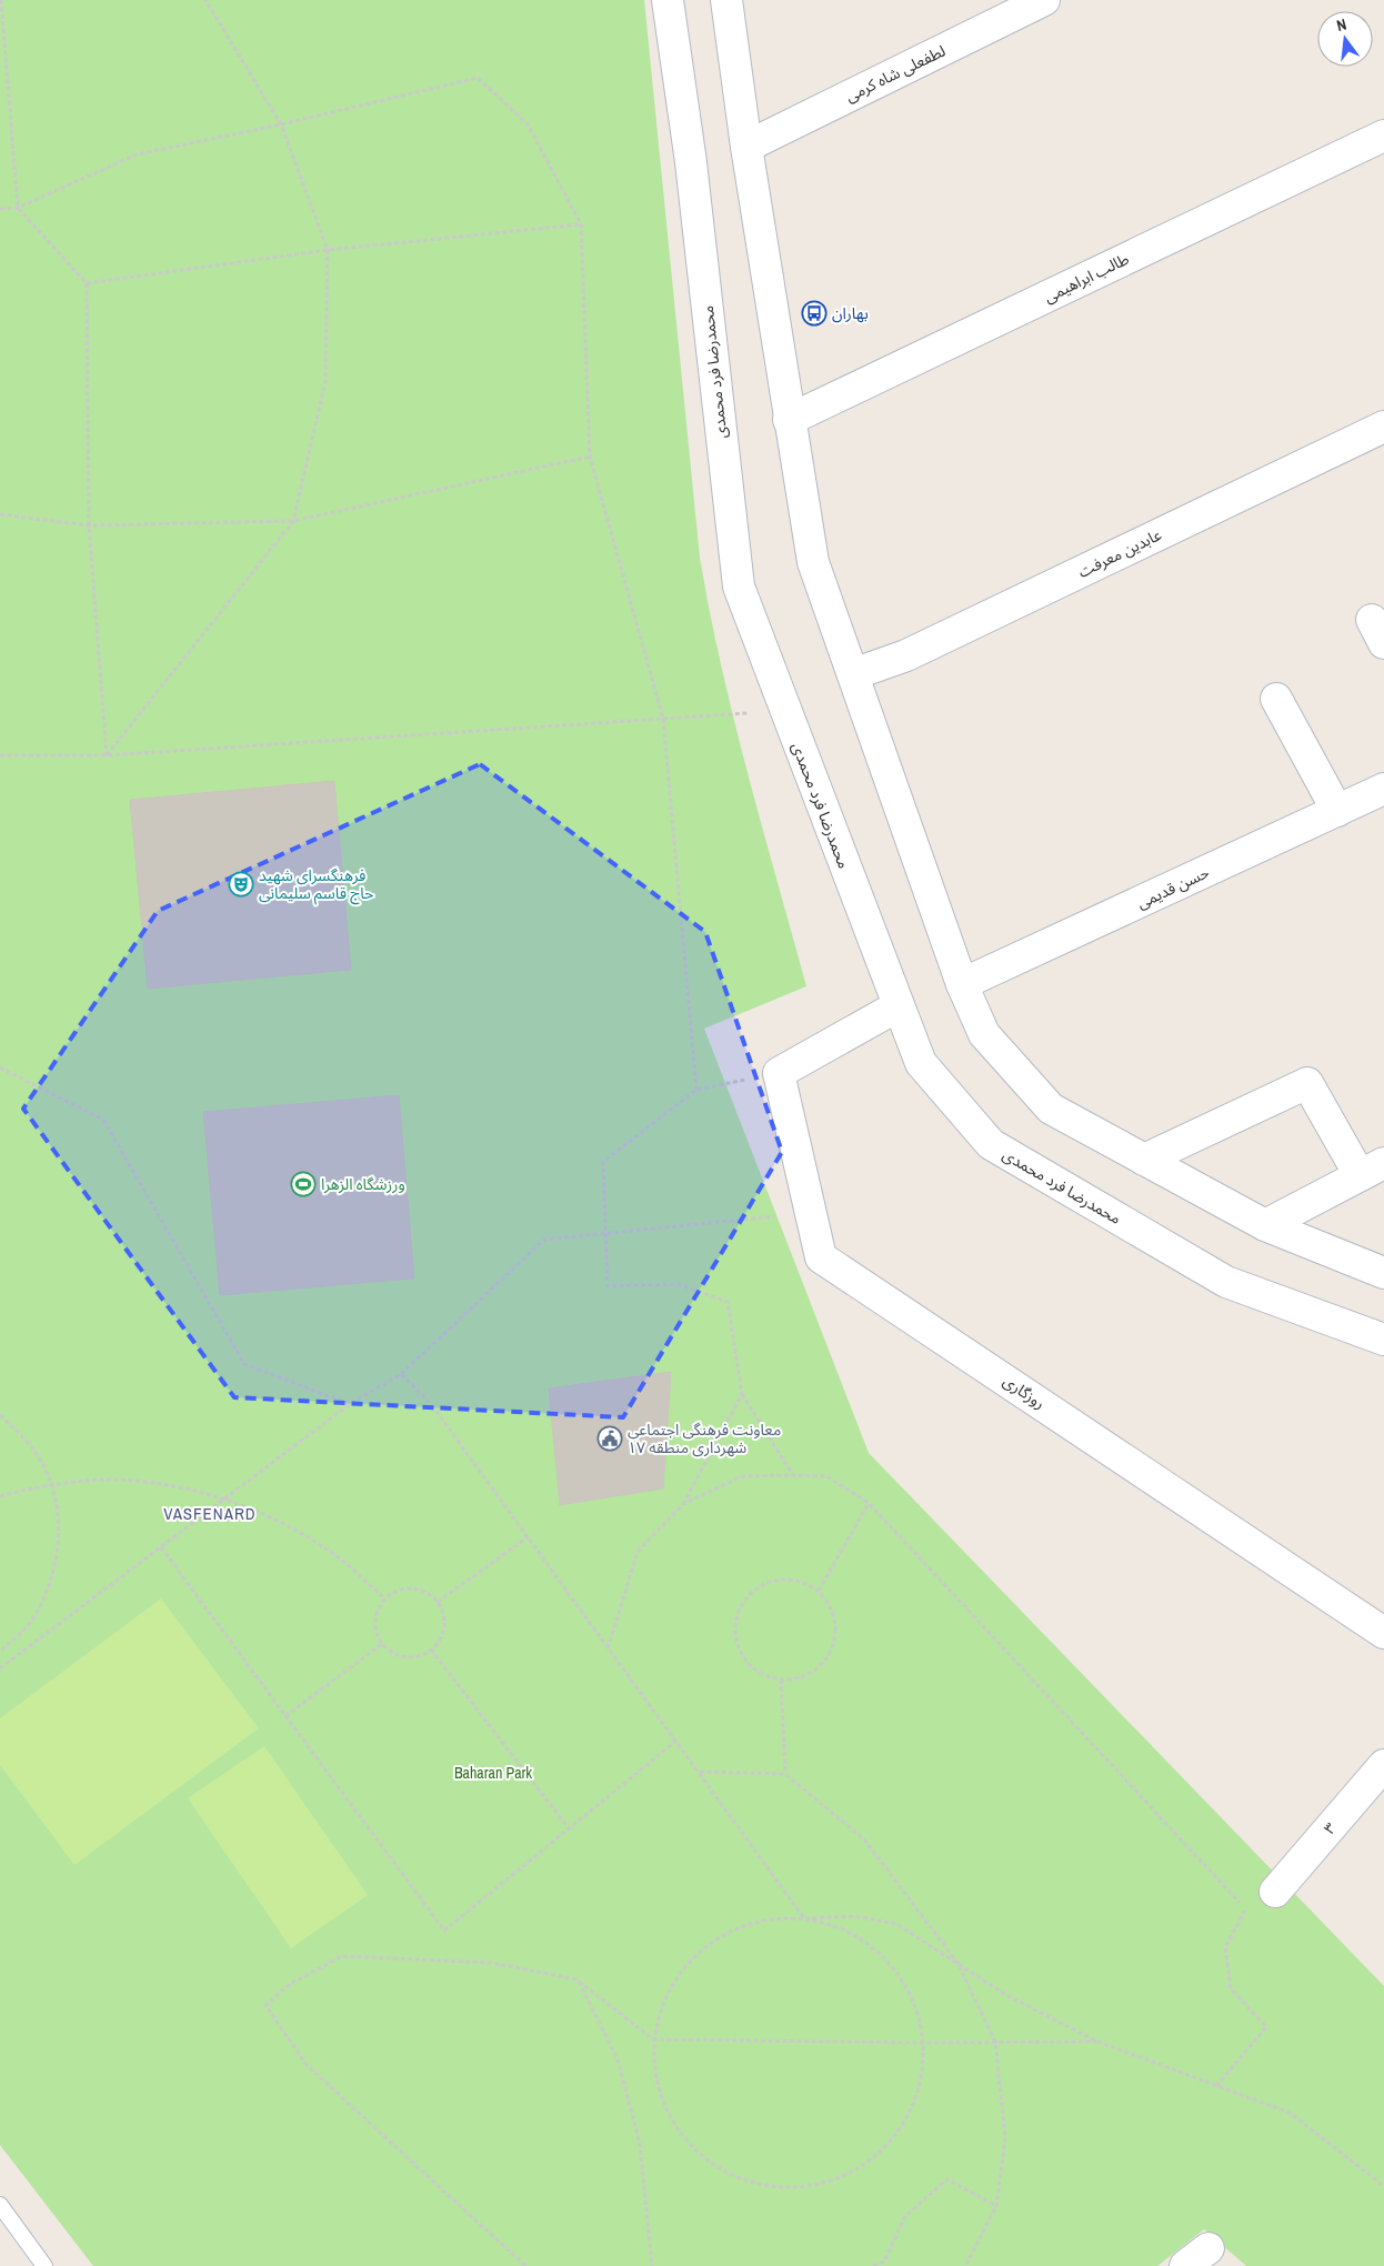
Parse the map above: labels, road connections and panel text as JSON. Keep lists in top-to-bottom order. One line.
{"streets":{"street":["لطفعلی شاه کرمی","طالب ابراهیمی","محمدرضا فرد محمدی","عابدین معرفت","حسن قدیمی","روزگاری","۳"]},"districts":["VASFENARD"],"parks":["Baharan Park"],"places":{"bus stop":["بهاران"],"theatre":["فرهنگسرای شهید حاج قاسم سلیمانی"],"sports":["ورزشگاه الزهرا"],"public building":["معاونت فرهنگی اجتماعی شهرداری منطقه ۱۷"]},"north":"top"}
